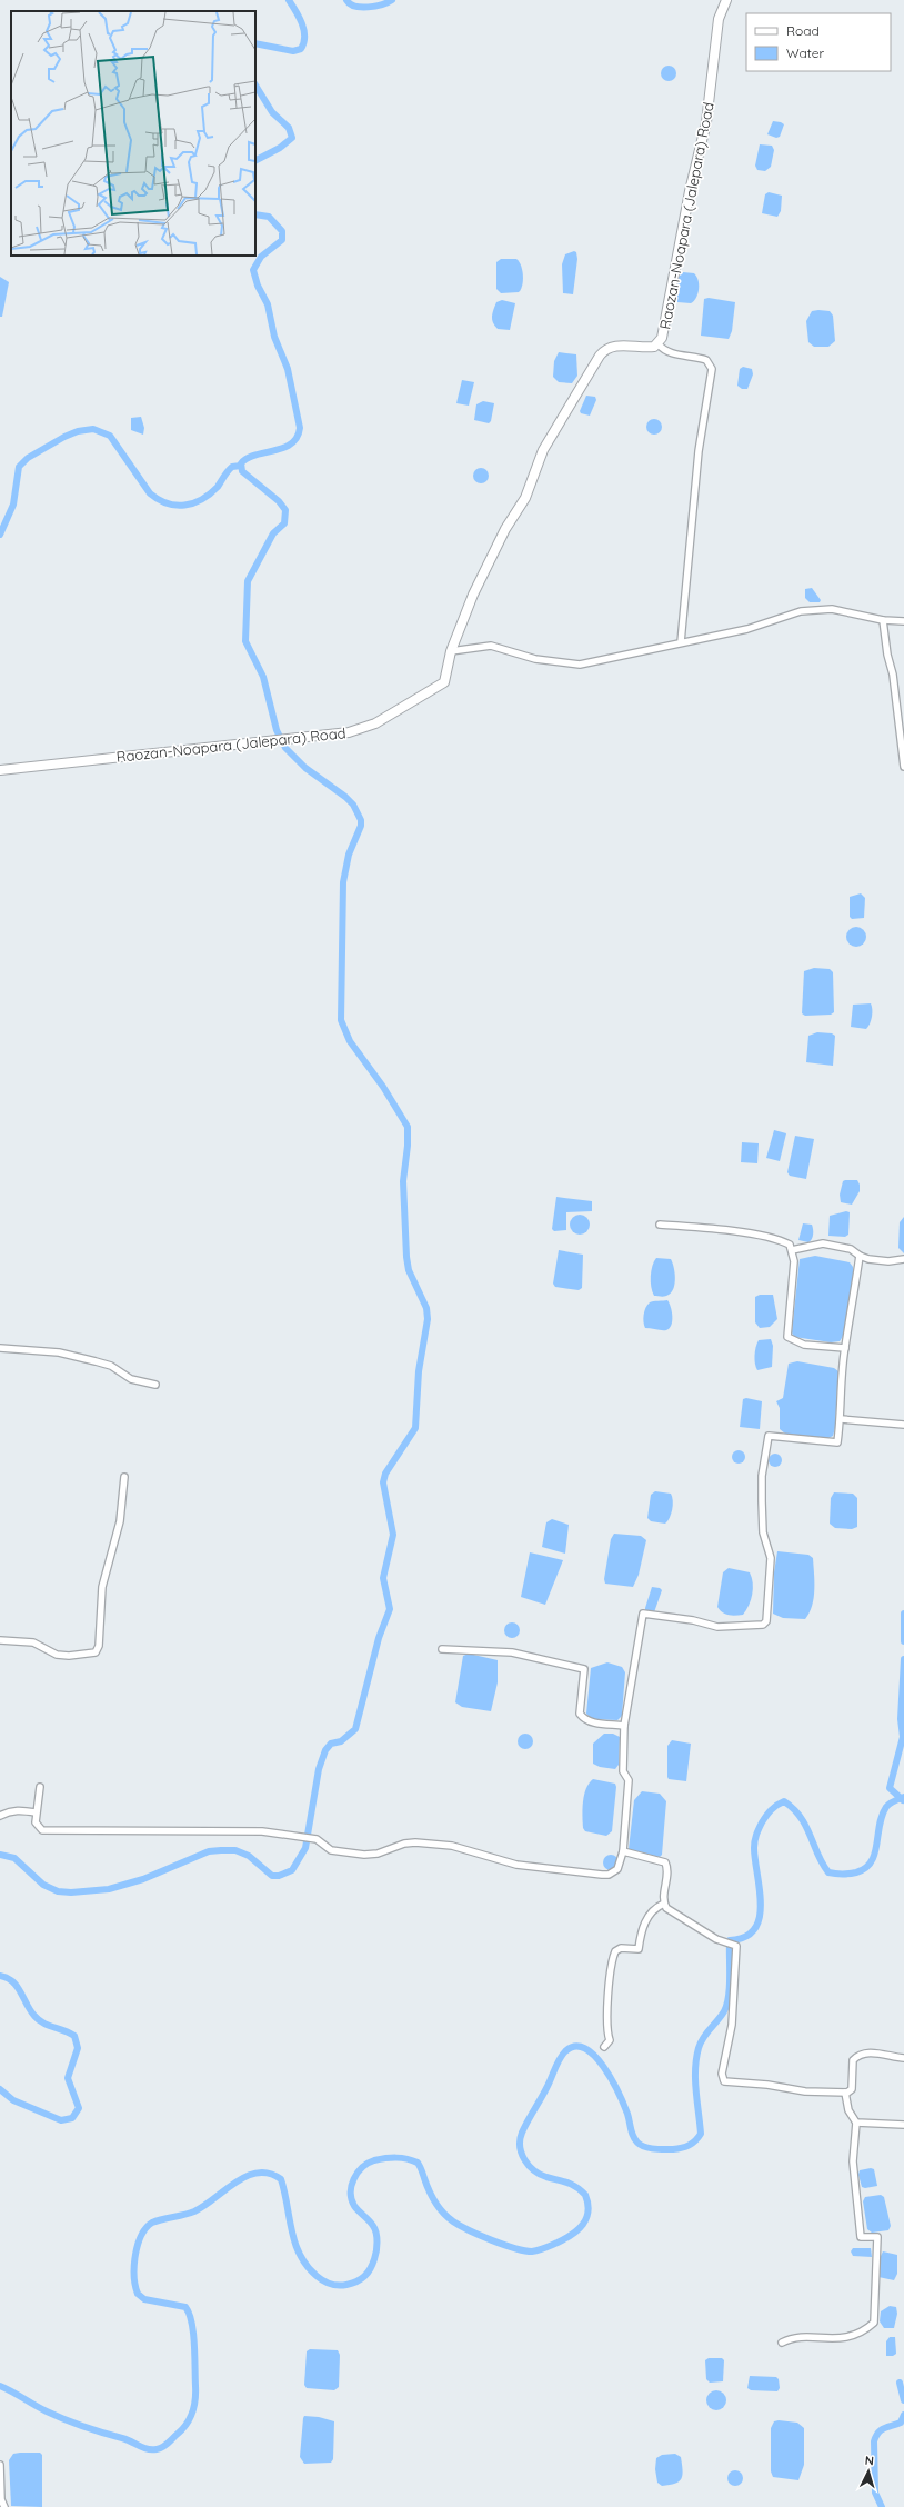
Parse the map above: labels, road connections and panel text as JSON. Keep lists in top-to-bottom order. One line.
{"streets":{"main road":["Raozan-Noapara (Jalepara) Road"]},"legend":["Road","Water"],"north":"top"}
